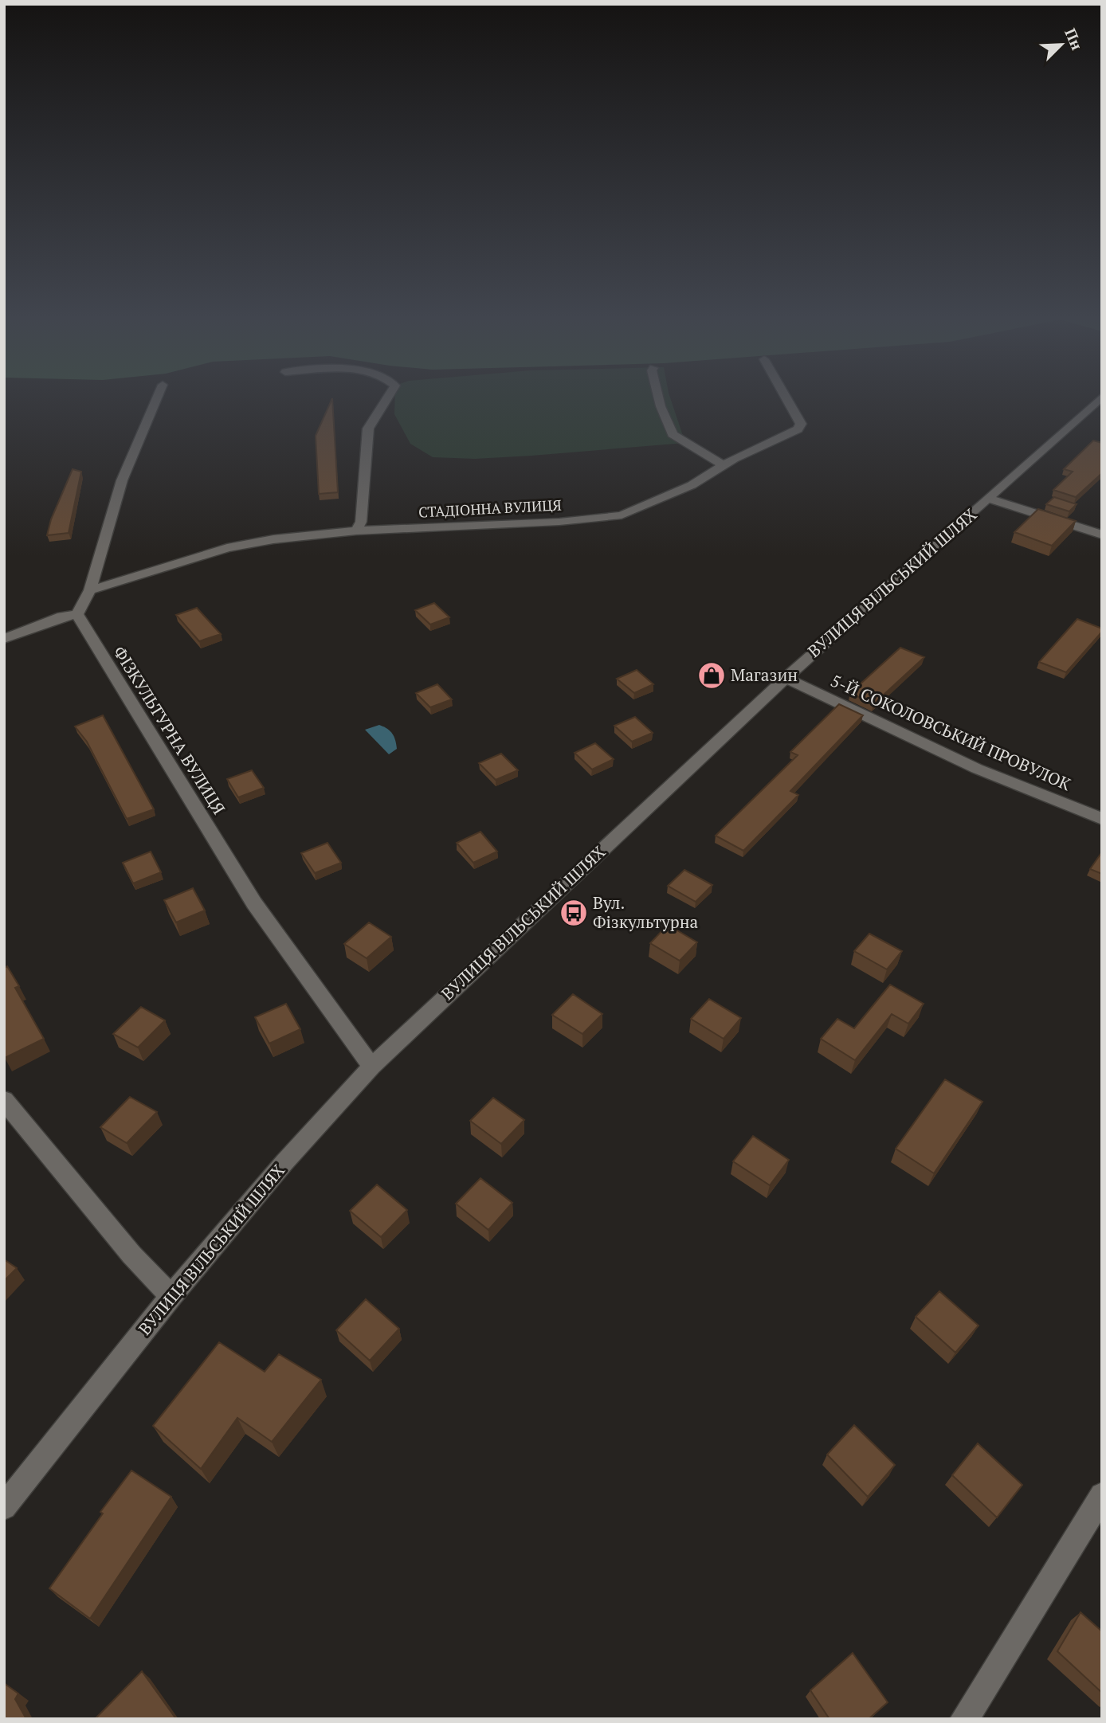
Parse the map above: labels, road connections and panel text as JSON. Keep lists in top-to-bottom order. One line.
{"streets":{"street":["СТАДІОННА ВУЛИЦЯ","ВУЛИЦЯ ВІЛЬСЬКИЙ ШЛЯХ","ФІЗКУЛЬТУРНА ВУЛИЦЯ","5-Й СОКОЛОВСЬКИЙ ПРОВУЛОК"]},"crossings":[["ВУЛИЦЯ ВІЛЬСЬКИЙ ШЛЯХ","ФІЗКУЛЬТУРНА ВУЛИЦЯ"],["ВУЛИЦЯ ВІЛЬСЬКИЙ ШЛЯХ","5-Й СОКОЛОВСЬКИЙ ПРОВУЛОК"]],"places":{"shop":["Магазин"],"bus stop":["Вул. Фізкультурна"]},"north":"top right"}
